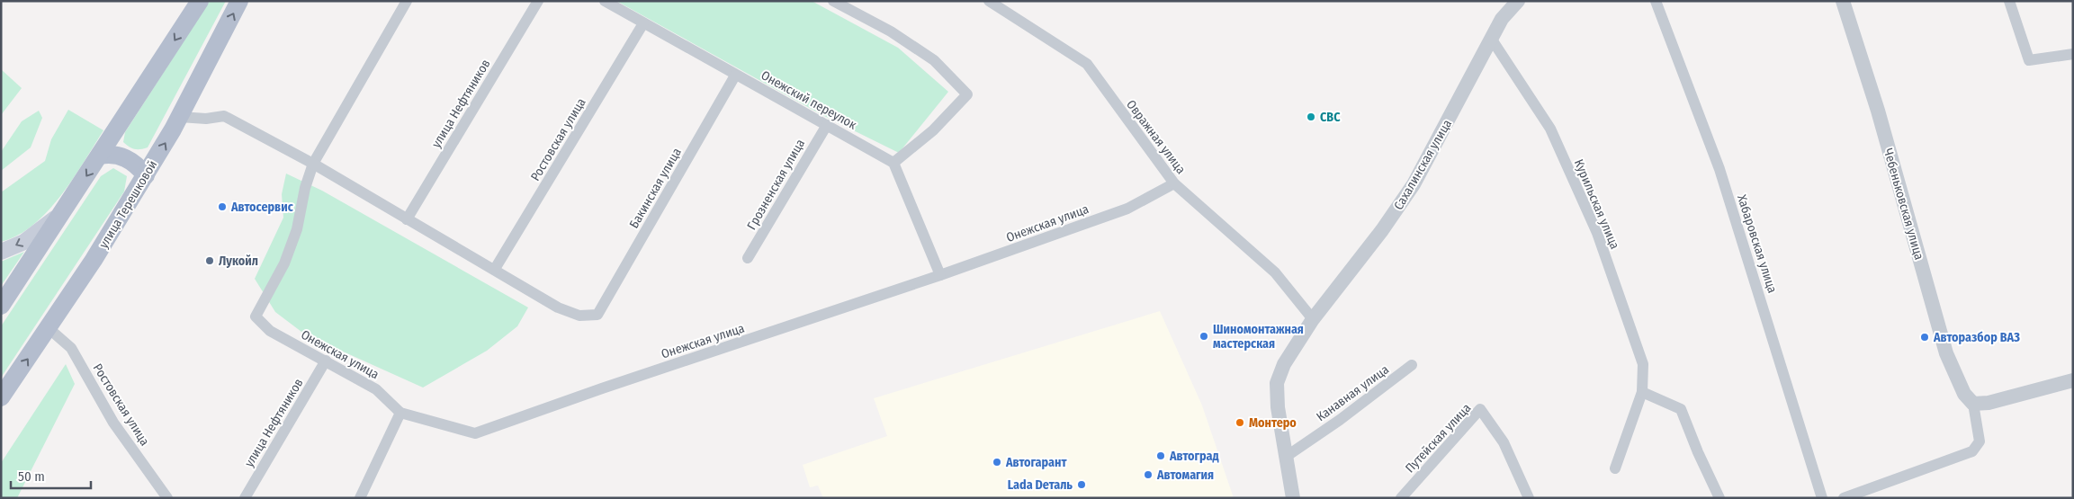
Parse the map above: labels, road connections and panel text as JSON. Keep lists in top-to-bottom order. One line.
{"streets":{"main road":["улица Терешковой"],"street":["Онежский переулок","улица Нефтяников","Овражная улица","Ростовская улица","Сахалинская улица","Грозненская улица","Бакинская улица","Курильская улица","Чебеньковская улица","Онежская улица","Хабаровская улица","Канавная улица","Путейская улица"]},"crossings":[["Онежский переулок","Ростовская улица"],["Онежский переулок","Грозненская улица"],["Онежский переулок","Бакинская улица"],["улица Нефтяников","Онежская улица"],["Овражная улица","Сахалинская улица"],["Овражная улица","Онежская улица"],["Ростовская улица","Бакинская улица"],["Ростовская улица","улица Терешковой"],["Сахалинская улица","Курильская улица"],["Сахалинская улица","Канавная улица"]],"places":["СВС","Автосервис","Лукойл","Шиномонтажная мастерская","Авторазбор ВАЗ","Монтеро","Автоград","Автогарант","Автомагия","Lada Dеталь"],"scale_bar":"50 m"}
